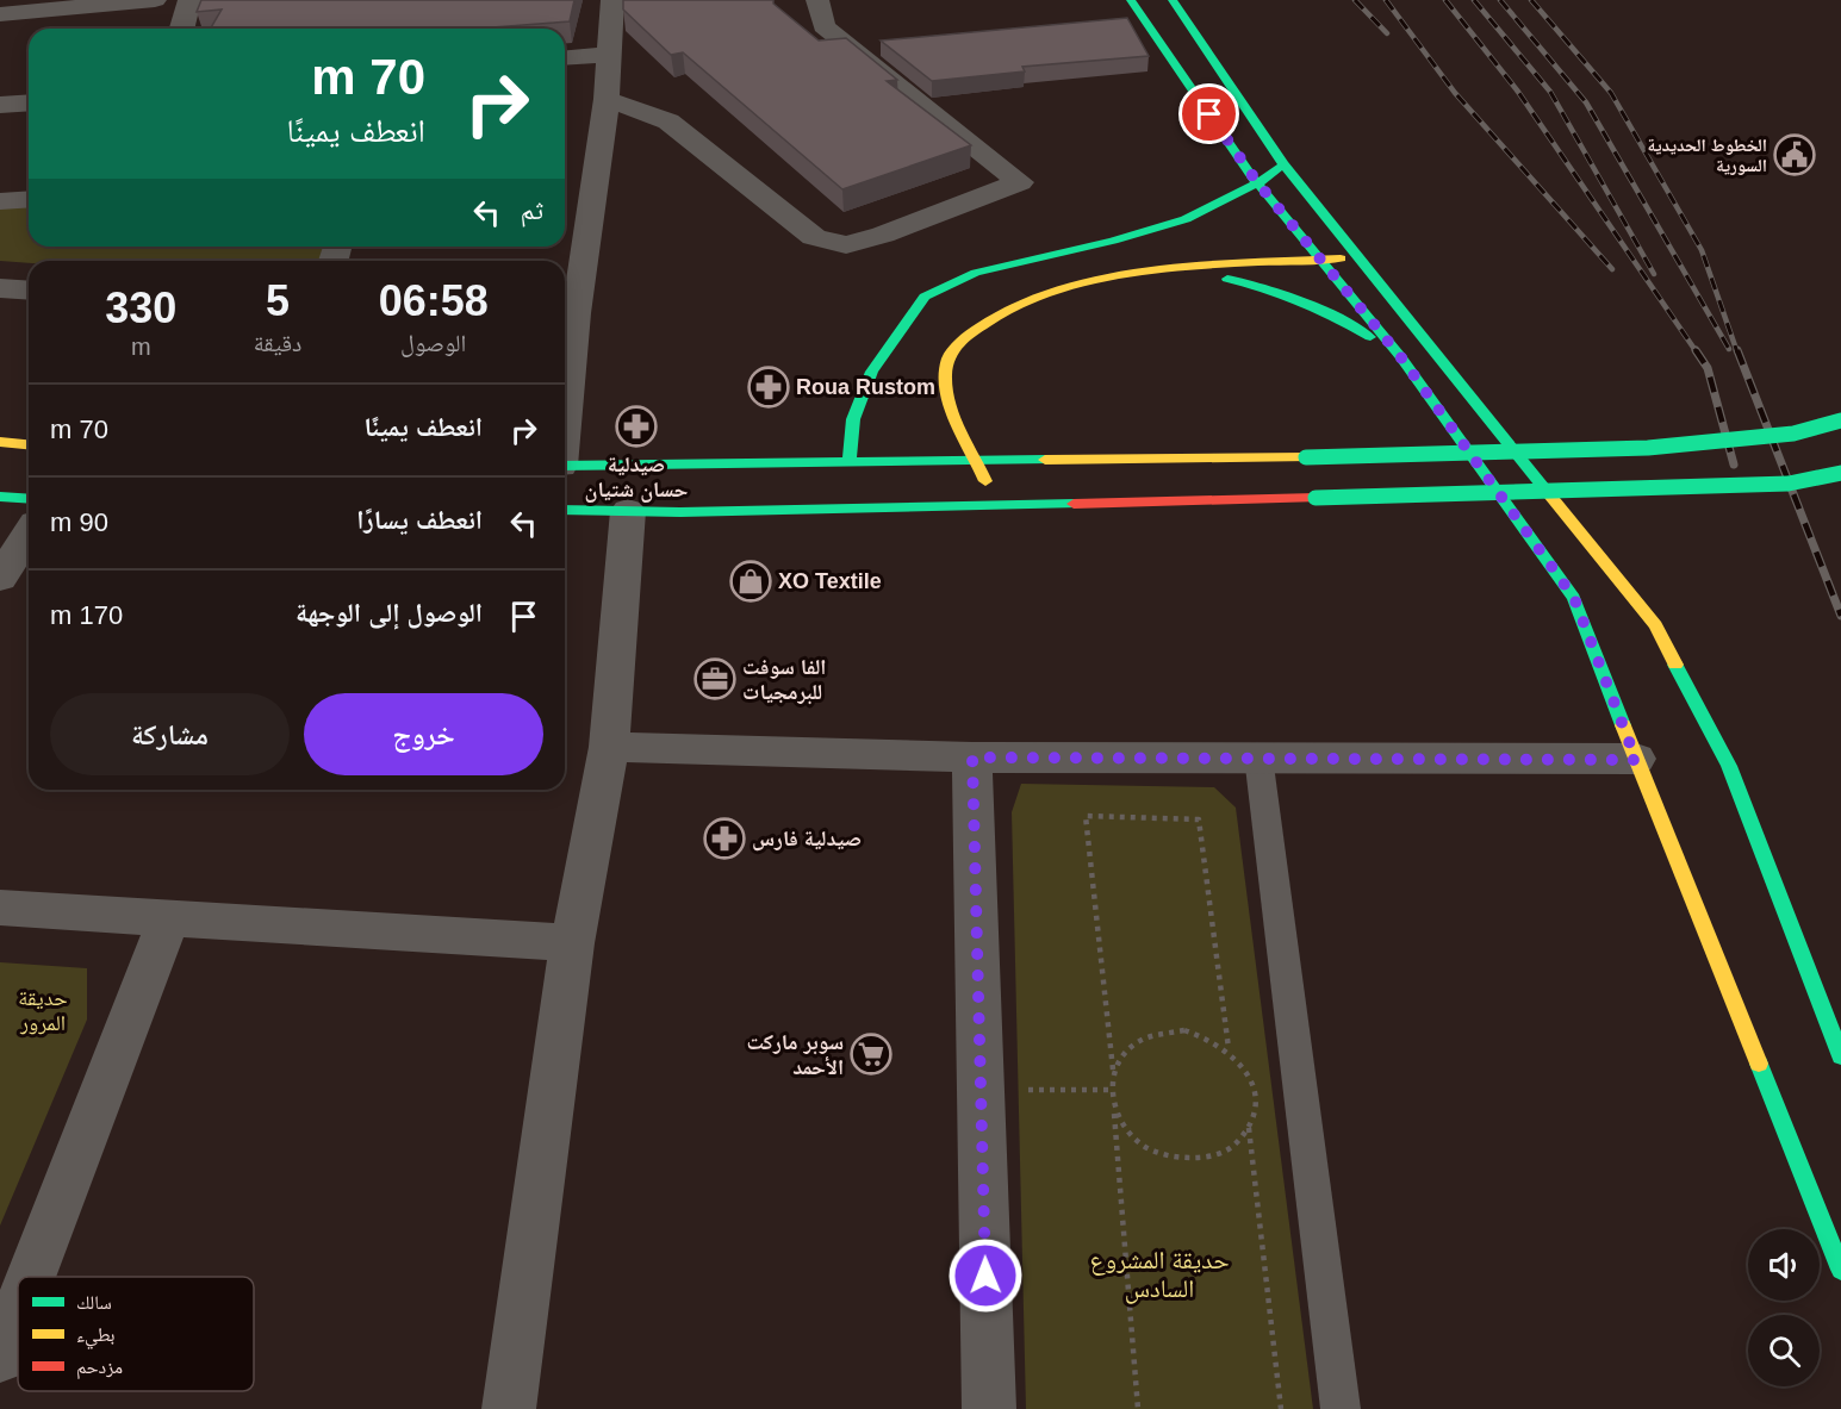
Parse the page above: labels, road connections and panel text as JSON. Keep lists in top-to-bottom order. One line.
{"parks":["حديقة المرور","حديقة المشروع السادس"],"places":{"public building":["الخطوط الحديدية السورية"],"pharmacy":["Roua Rustom","صيدلية حسان شتيان","صيدلية فارس"],"shop":["XO Textile"],"office":["الفا سوفت للبرمجيات"],"supermarket":["سوبر ماركت الأحمد"]},"legend":["سالك","بطيء","مزدحم"],"page":{"turn":["70 m","انعطف يمينًا"],"then":"ثم","eta":["06:58","الوصول","5","دقيقة","330","m"],"list":[{"name":"انعطف يمينًا","value":"70 m"},{"name":"انعطف يسارًا","value":"90 m"},{"name":"الوصول إلى الوجهة","value":"170 m"}],"buttons":["خروج","مشاركة"]}}
